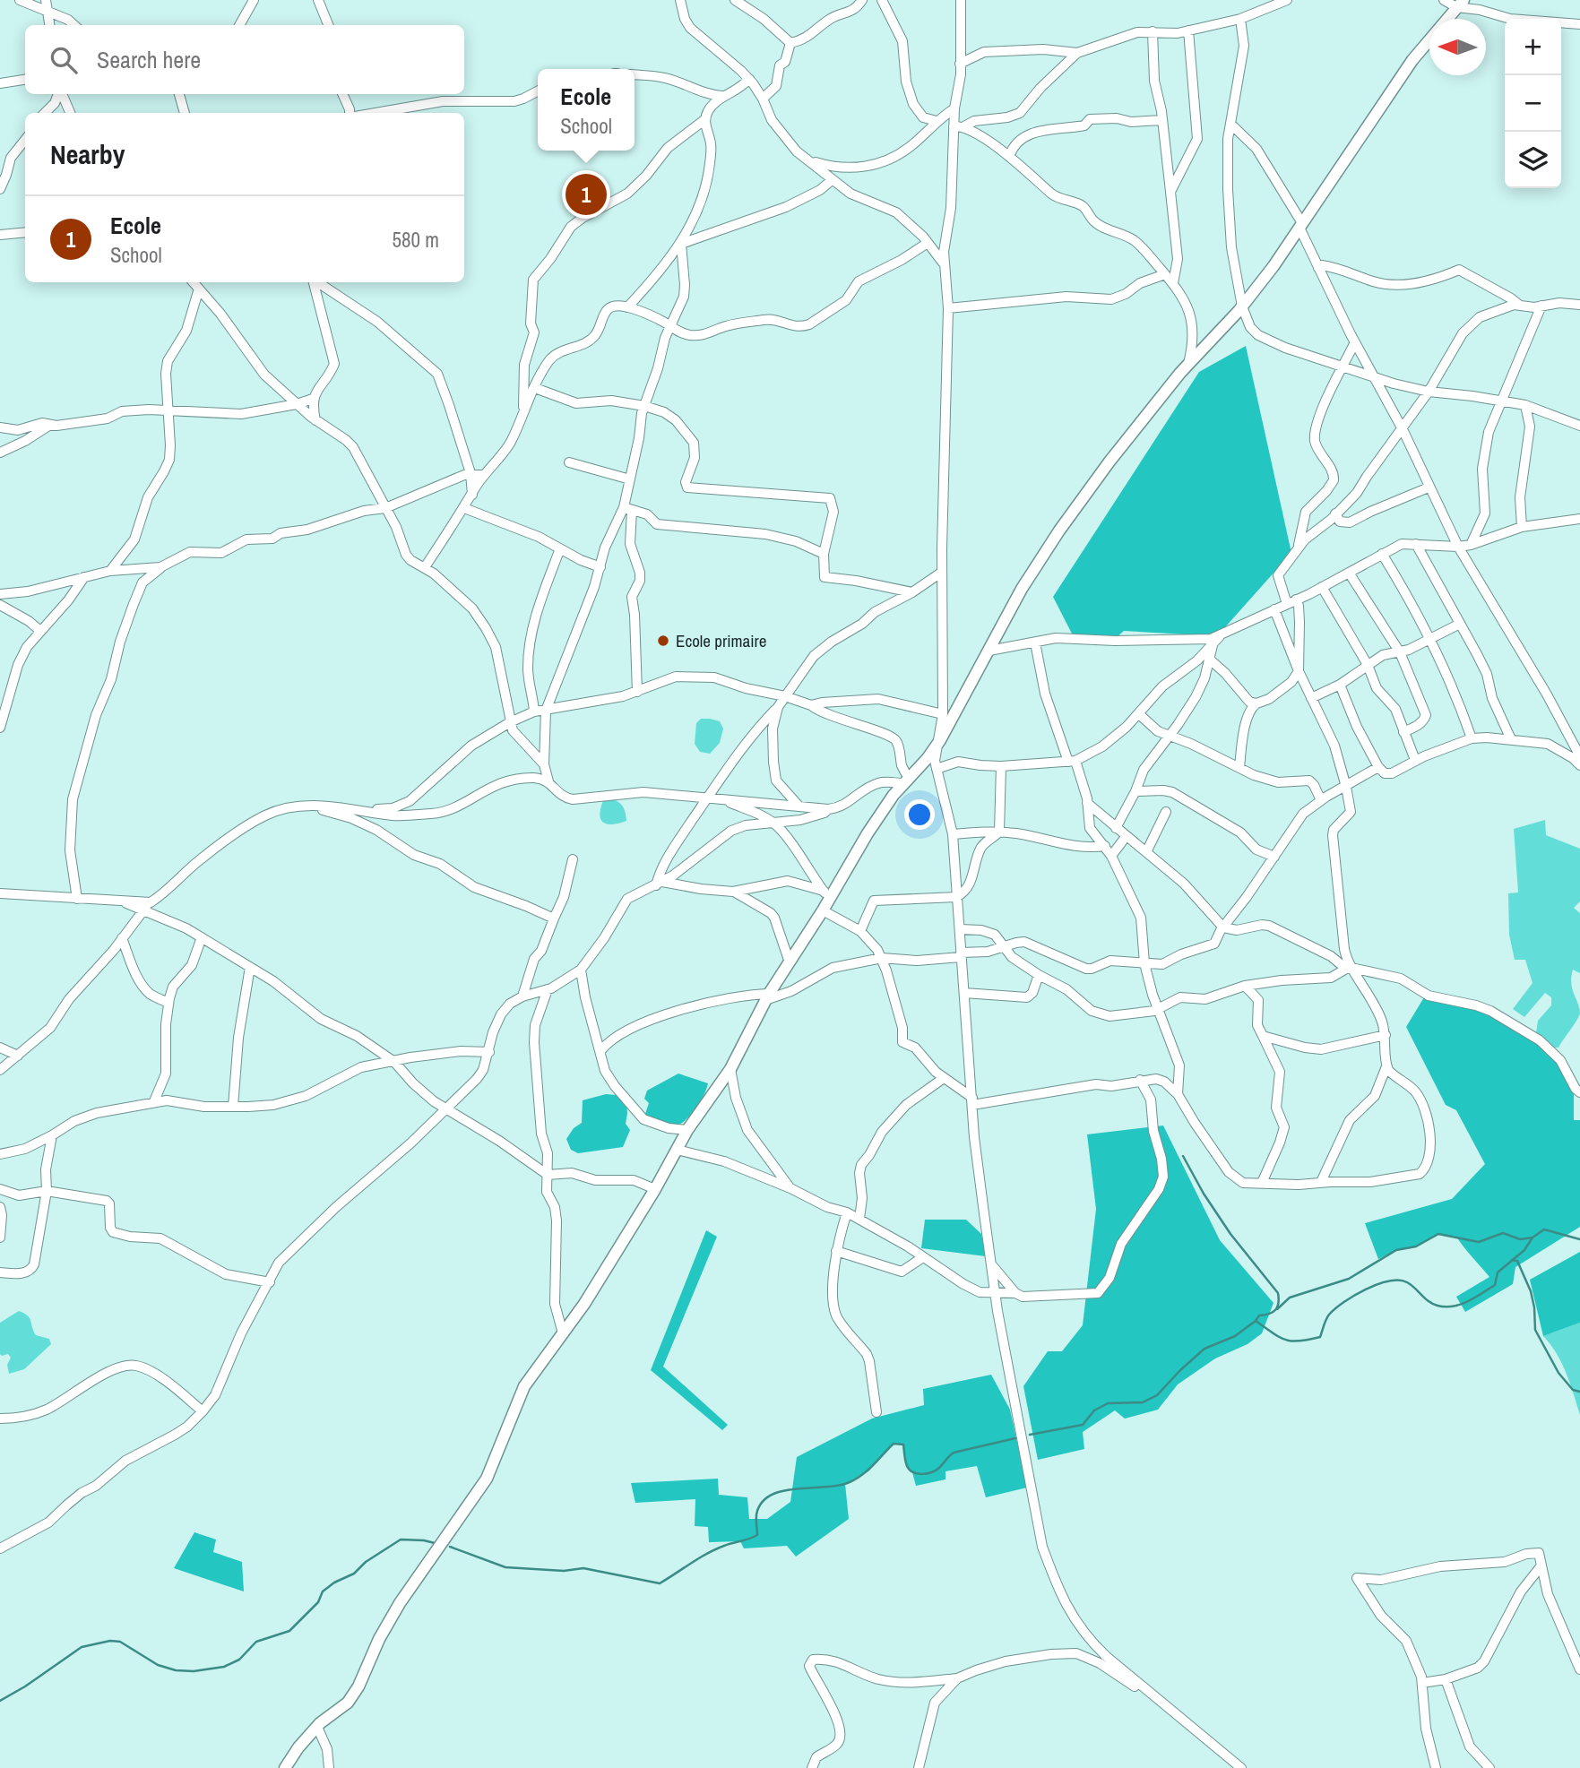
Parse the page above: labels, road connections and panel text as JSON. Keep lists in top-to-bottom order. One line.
{"places":["Ecole primaire"],"north":"left","page":{"map_buttons":["+","−"],"search":"Search here","popup":["Ecole","School"],"heading":"Nearby","pins":"1","list":[{"mark":"1","name":"Ecole","note":"School","value":"580 m"}]}}
